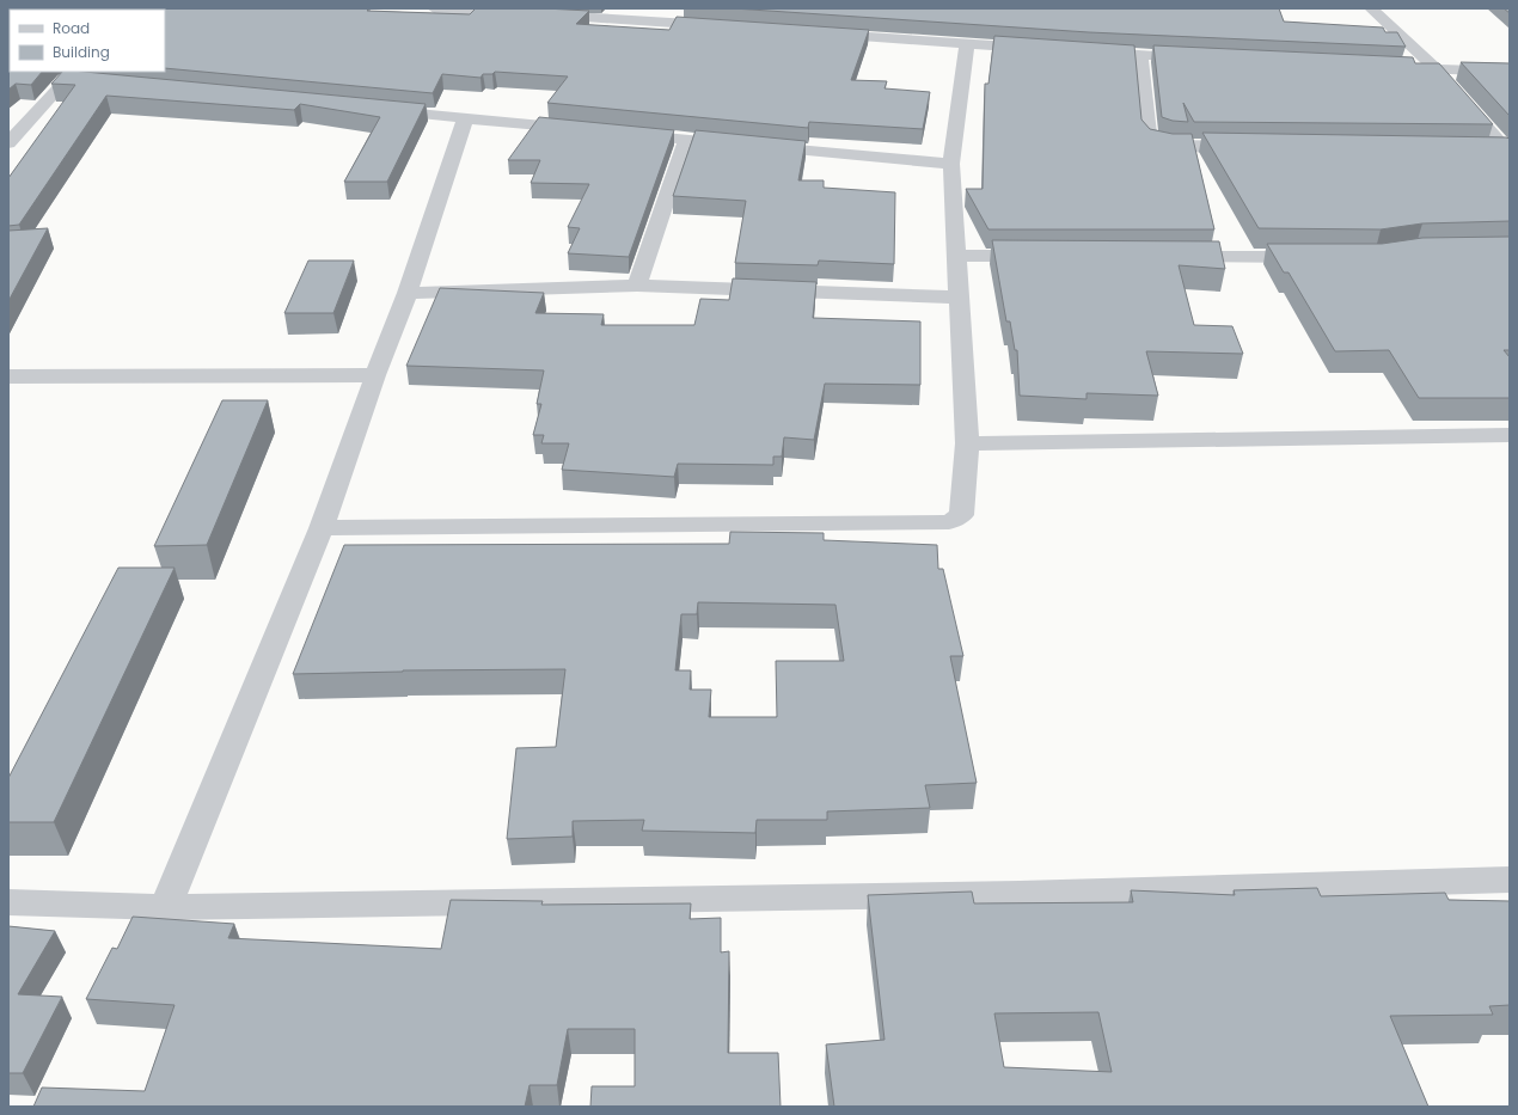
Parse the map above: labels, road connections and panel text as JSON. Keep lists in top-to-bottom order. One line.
{"legend":["Road","Building"]}
